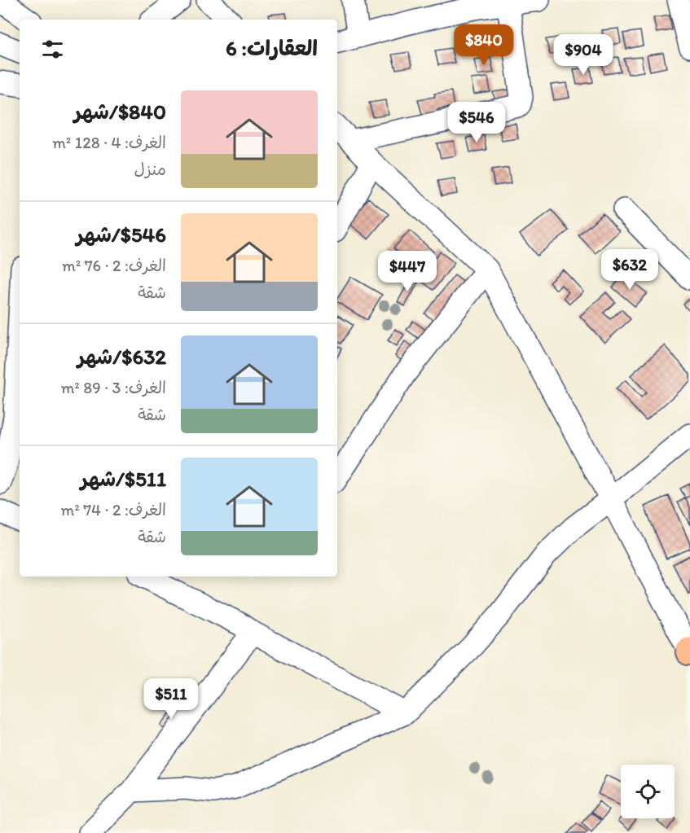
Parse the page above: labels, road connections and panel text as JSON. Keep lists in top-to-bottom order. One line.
{"page":{"heading":"العقارات: 6","price":["$840","$904","$546","$632","$447","$511"],"list":[{"name":"$840/شهر","note":"الغرف: 4 · 128 m² · منزل"},{"name":"$546/شهر","note":"الغرف: 2 · 76 m² · شقة"},{"name":"$632/شهر","note":"الغرف: 3 · 89 m² · شقة"},{"name":"$511/شهر","note":"الغرف: 2 · 74 m² · شقة"}]}}
